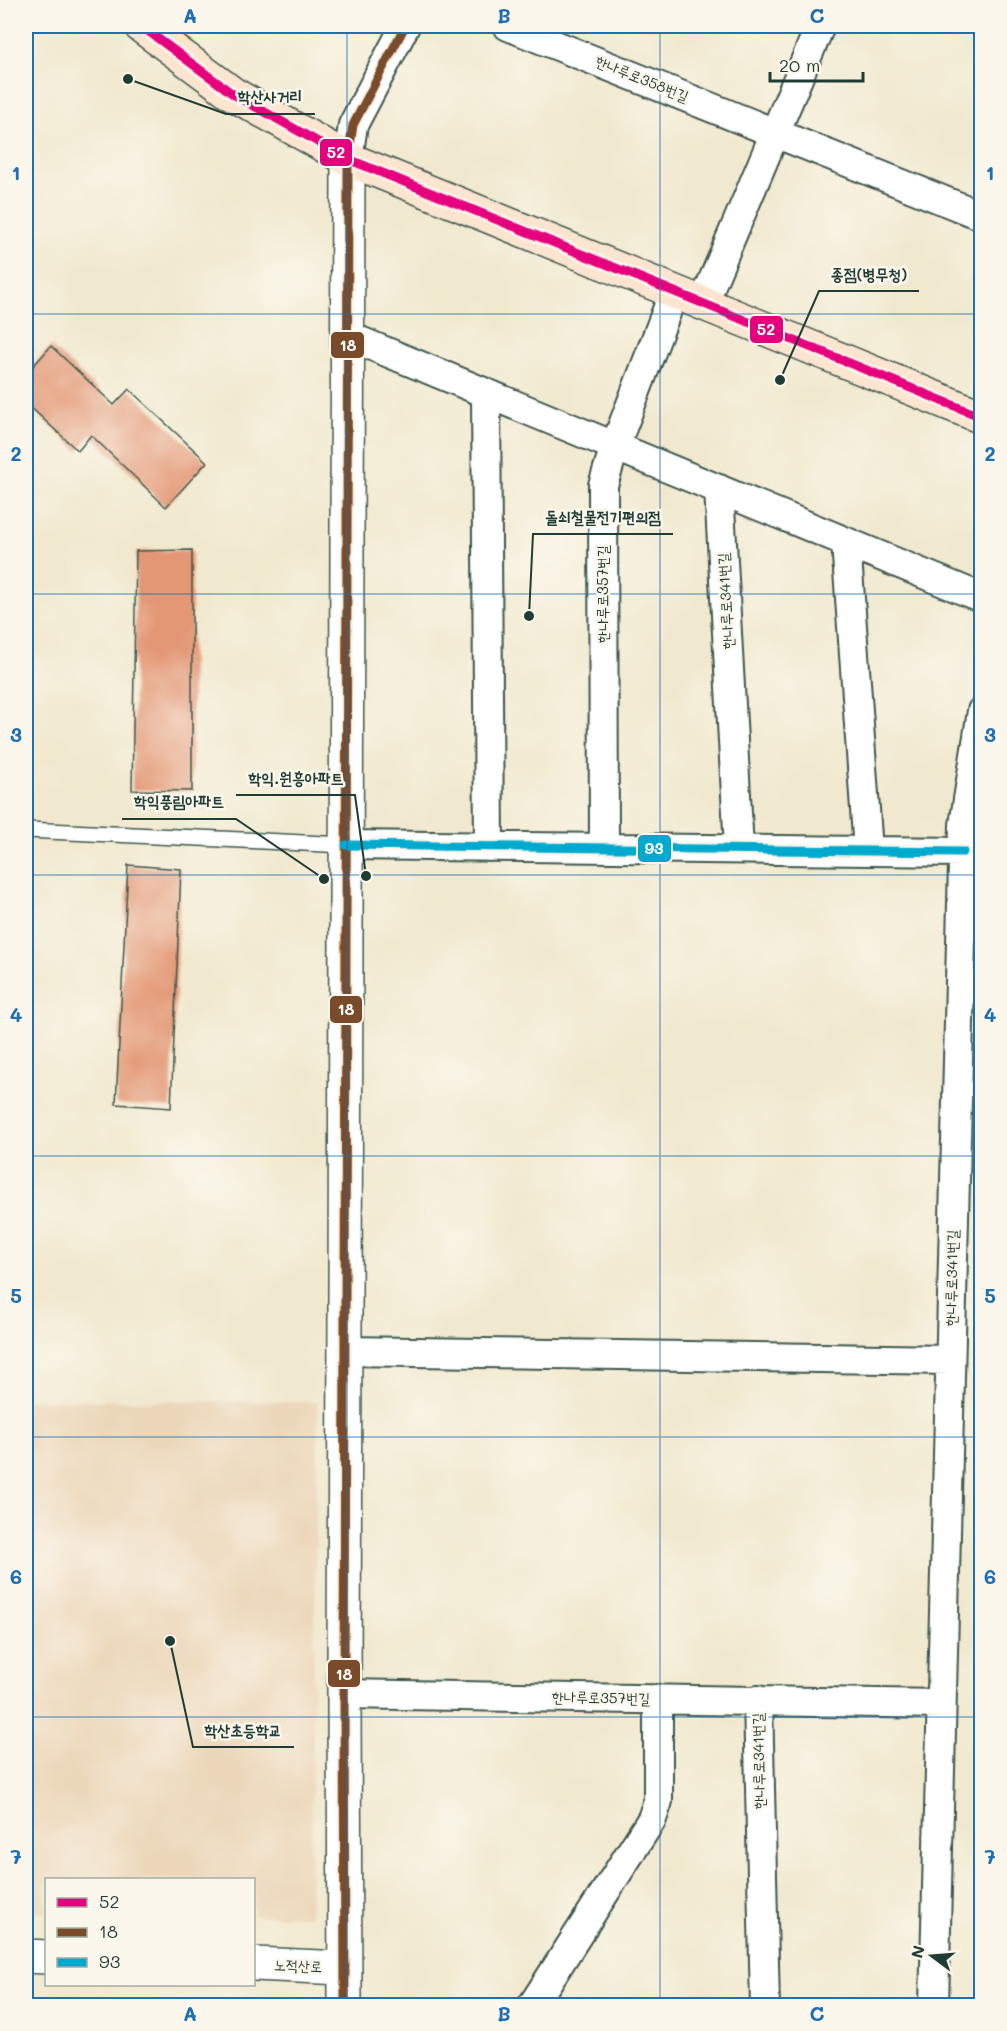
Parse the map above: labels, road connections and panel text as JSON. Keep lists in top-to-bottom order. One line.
{"streets":{"street":["한나루로358번길","한나루로357번길","한나루로341번길","노적산로"]},"crossings":[["한나루로358번길","한나루로357번길"]],"places":["학산사거리","종점(병무청)","돌쇠철물전기편의점","학익.원흥아파트","학익풍림아파트","학산초등학교"],"lines":["transit line 52","transit line 18","transit line 93"],"legend":["52","18","93"],"scale_bar":"20 m","north":"left","grid":{"columns":["A","B","C"],"rows":["1","2","3","4","5","6","7"]}}
